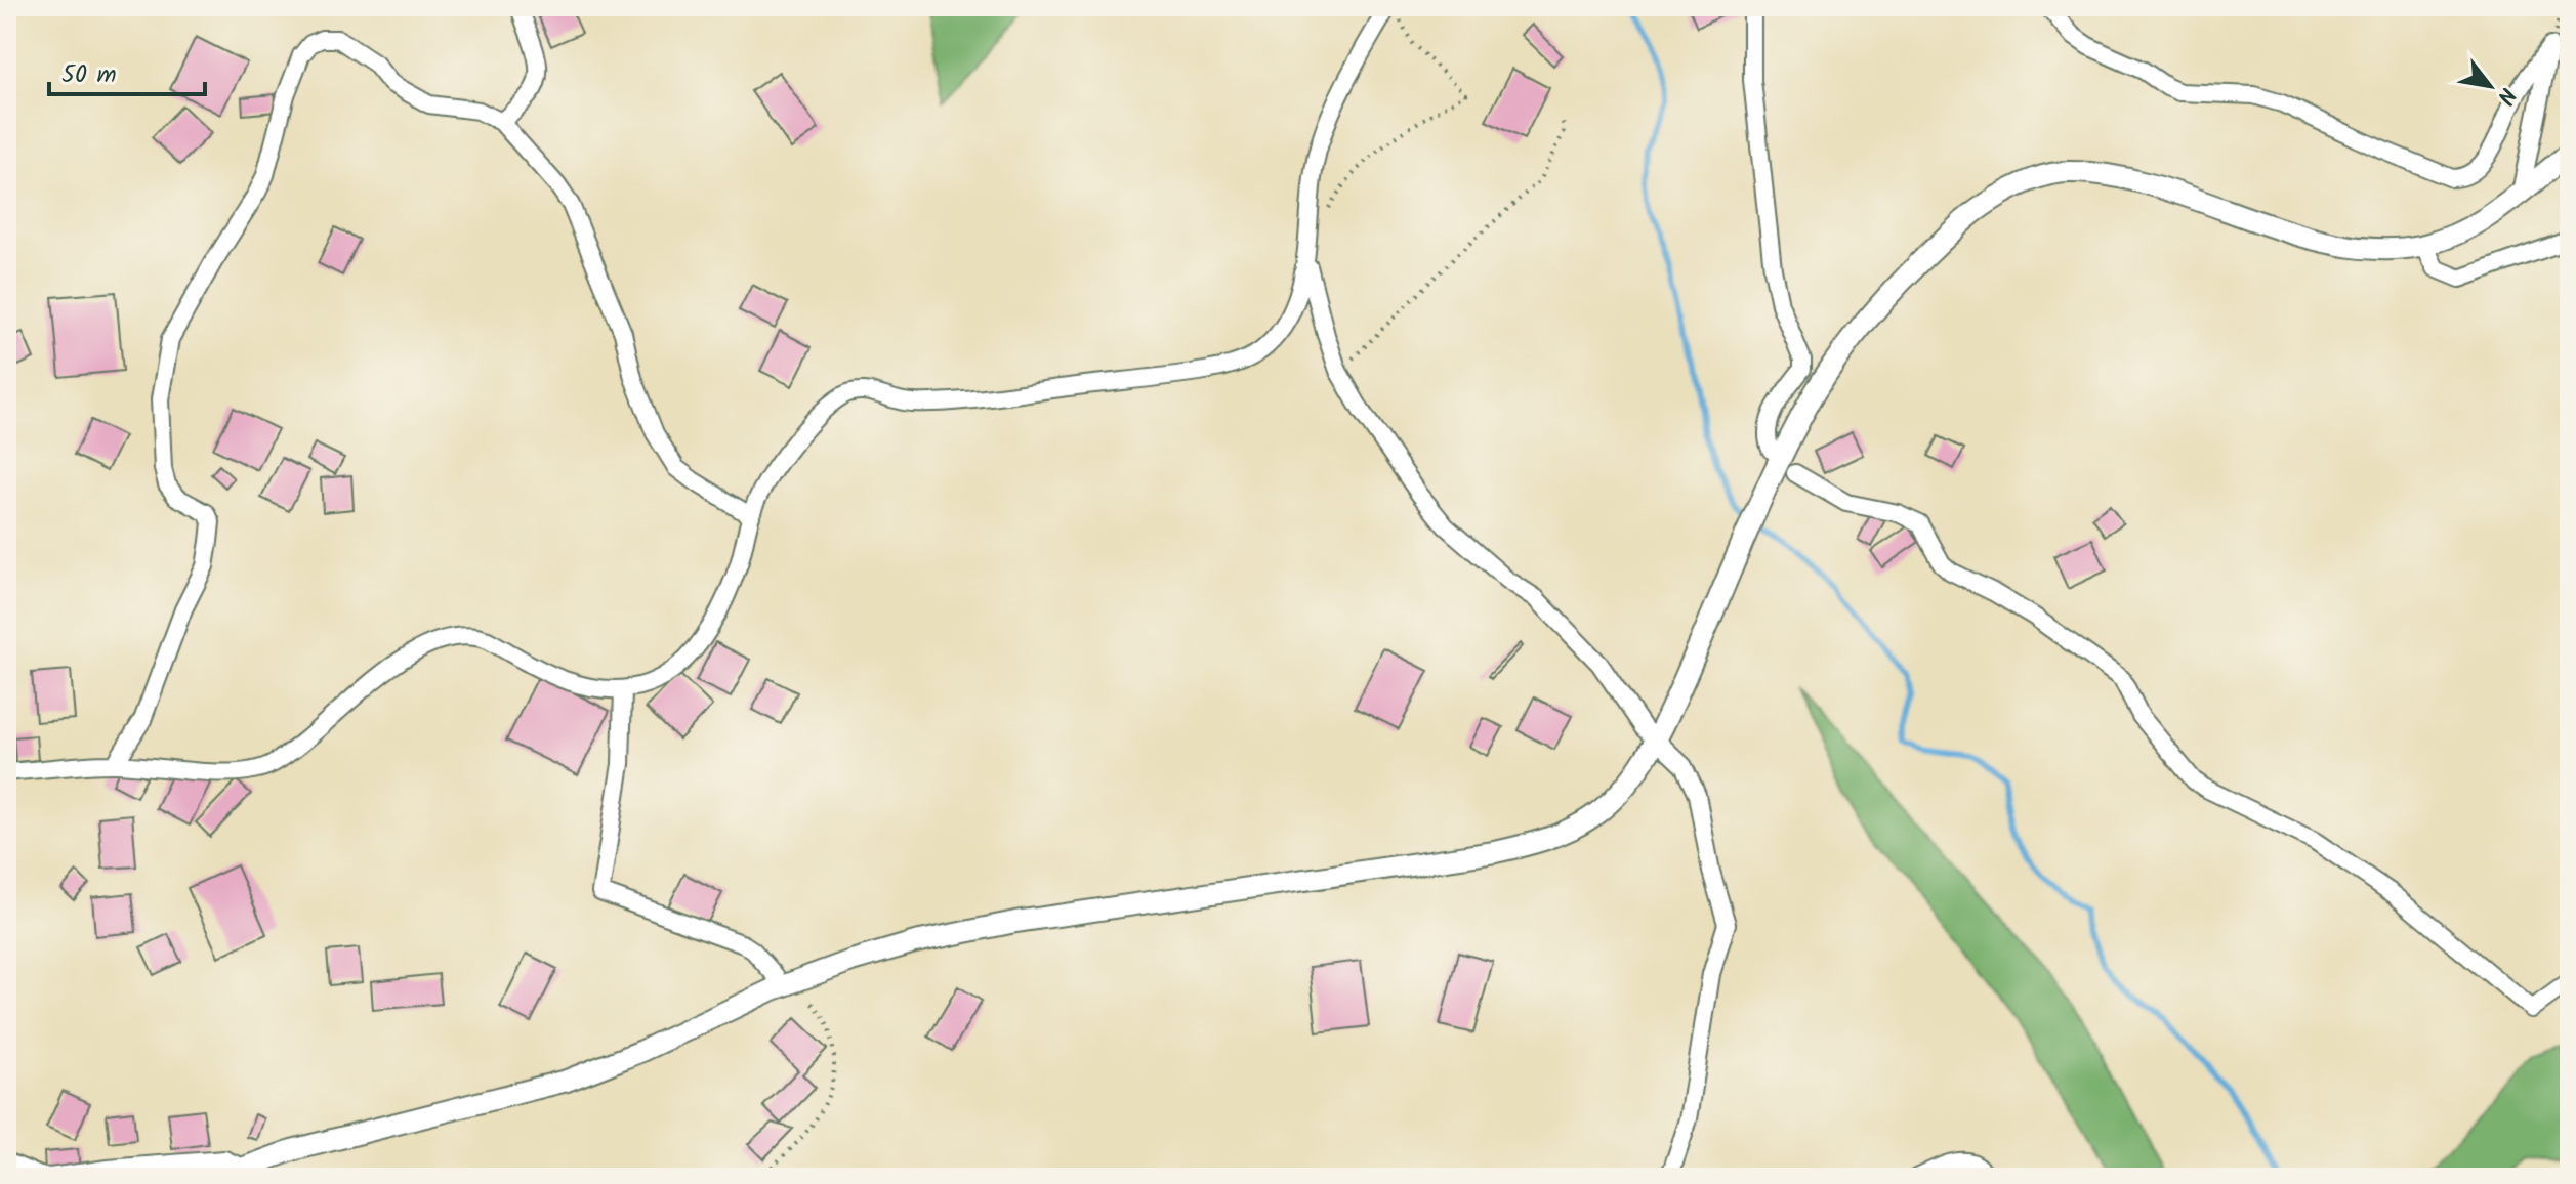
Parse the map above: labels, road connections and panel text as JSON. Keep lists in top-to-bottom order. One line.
{"scale_bar":"50 m","north":"bottom right"}
